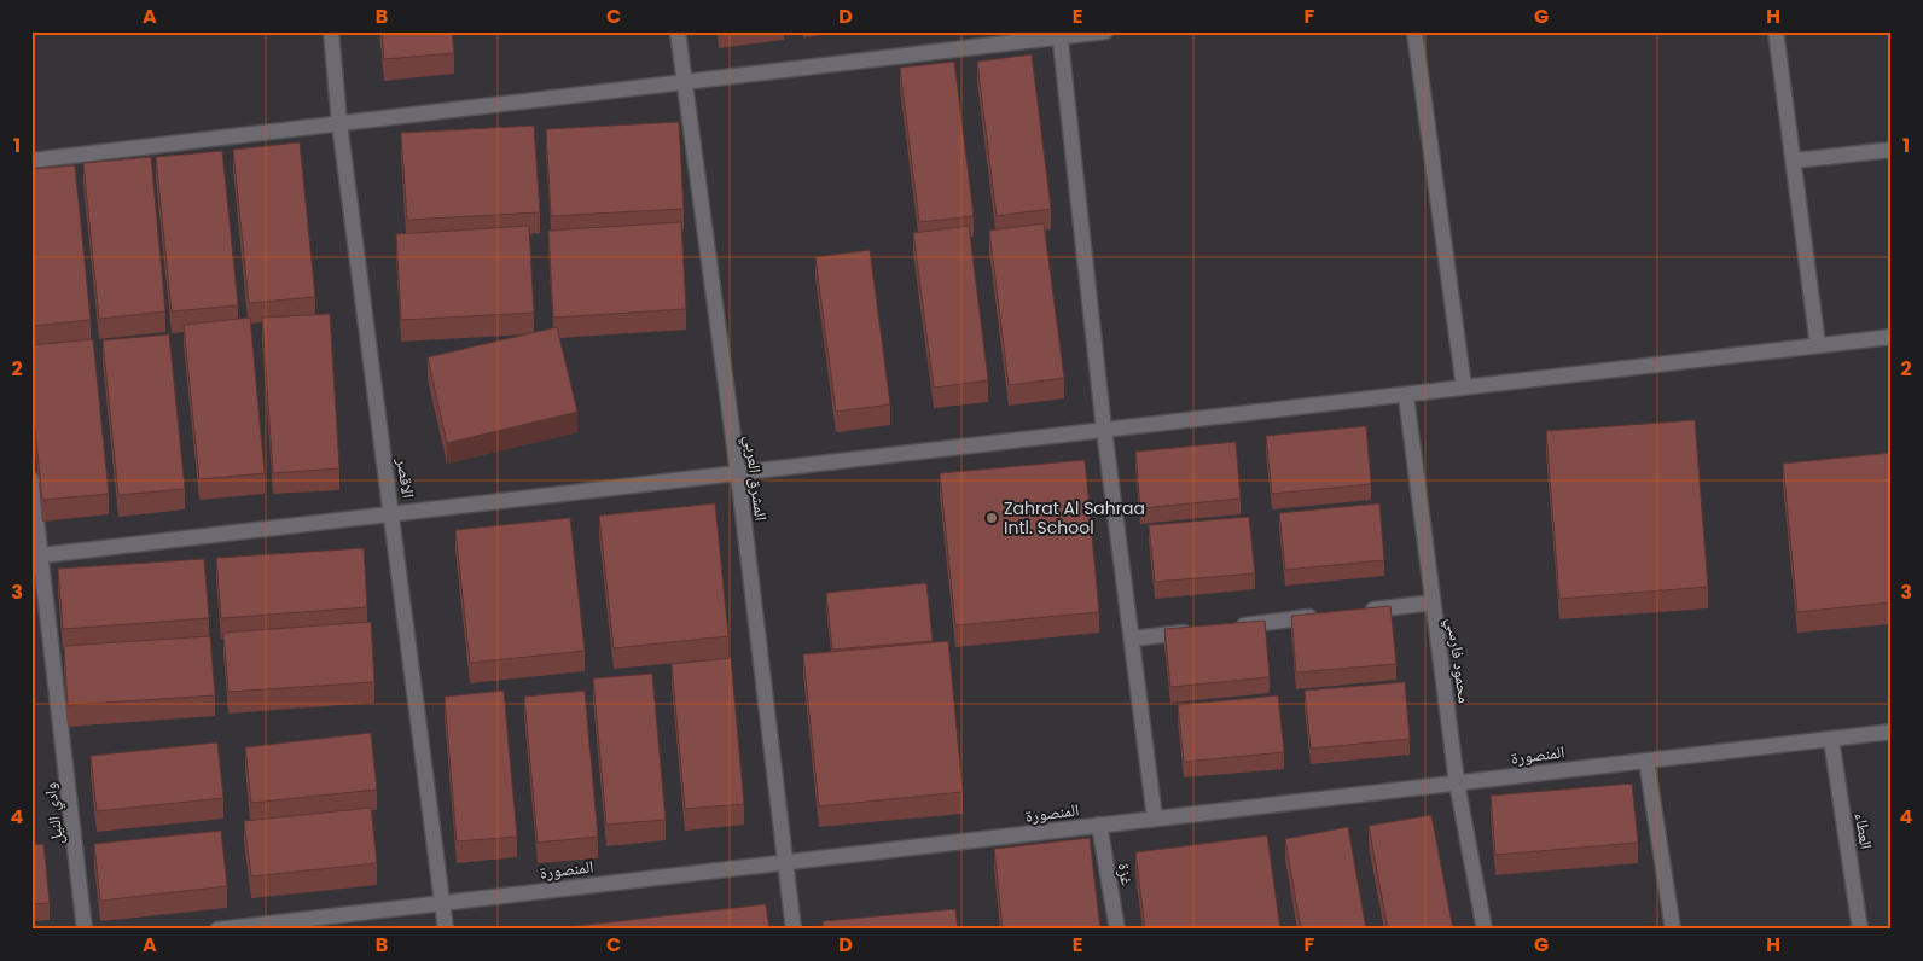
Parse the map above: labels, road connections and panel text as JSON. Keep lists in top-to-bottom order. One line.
{"streets":{"street":["الاقصر","المشرق العربي","محمود فارسي","المنصورة","وادي النيل","العطاء","غزة"]},"crossings":[["الاقصر","المنصورة"],["المشرق العربي","المنصورة"],["محمود فارسي","المنصورة"],["المنصورة","العطاء"],["المنصورة","غزة"]],"places":["Zahrat Al Sahraa Intl. School"],"grid":{"columns":["A","B","C","D","E","F","G","H"],"rows":["1","2","3","4"]}}
